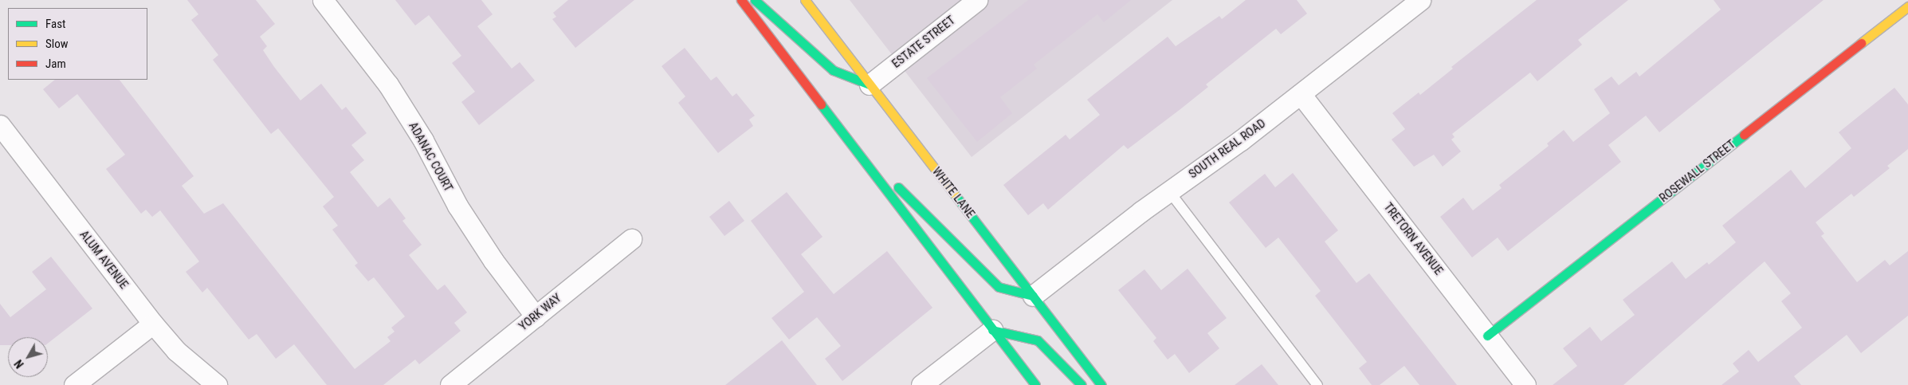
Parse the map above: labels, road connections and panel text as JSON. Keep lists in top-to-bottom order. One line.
{"streets":{"main road":["ROSEWALL STREET","WHITE LANE"],"street":["ESTATE STREET","SOUTH REAL ROAD","ADANAC COURT","TRETORN AVENUE","ALUM AVENUE","YORK WAY"]},"crossings":[["ESTATE STREET","WHITE LANE"],["SOUTH REAL ROAD","WHITE LANE"],["SOUTH REAL ROAD","TRETORN AVENUE"],["ADANAC COURT","YORK WAY"],["ROSEWALL STREET","TRETORN AVENUE"]],"legend":["Fast","Slow","Jam"],"north":"bottom left"}
